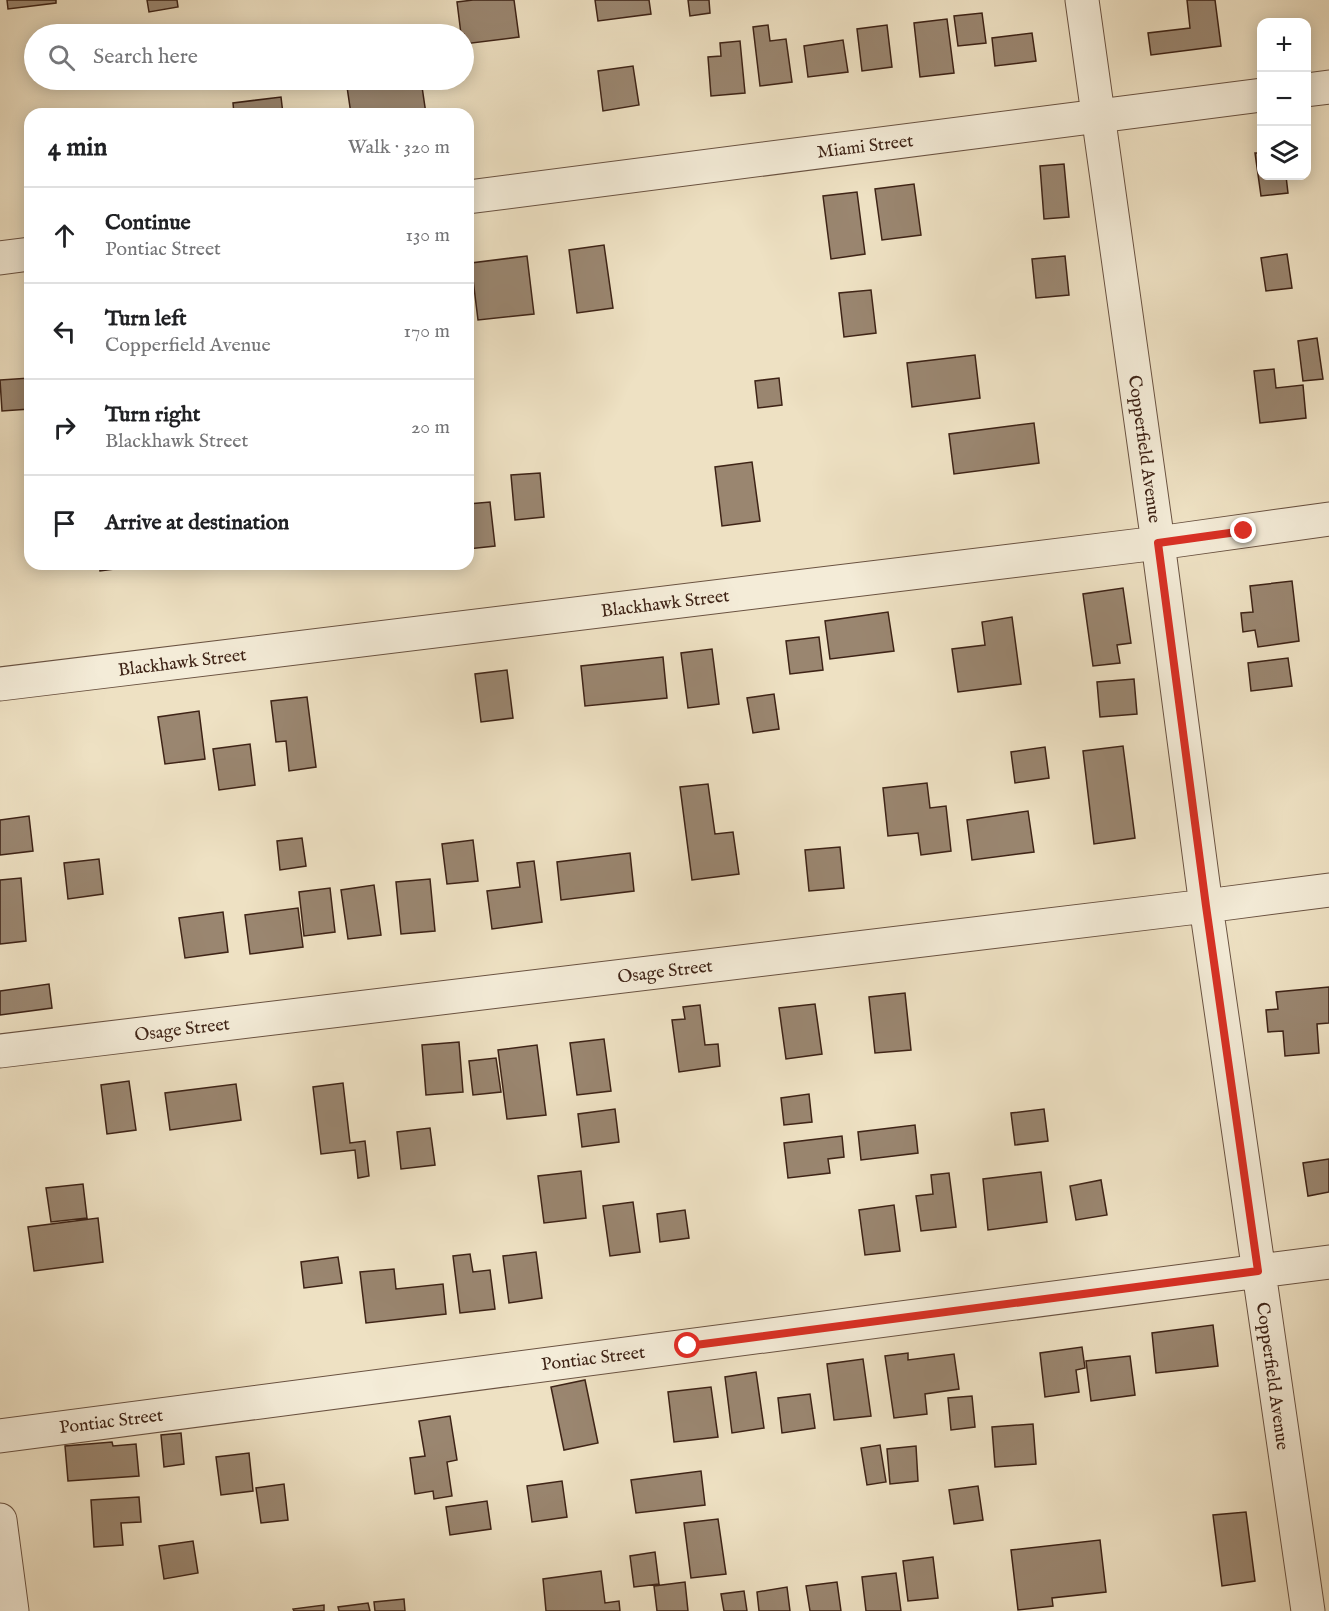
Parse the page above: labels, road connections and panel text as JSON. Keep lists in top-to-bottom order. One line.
{"streets":{"street":["Miami Street","Copperfield Avenue","Blackhawk Street","Osage Street","Pontiac Street"]},"crossings":[["Miami Street","Copperfield Avenue"],["Copperfield Avenue","Blackhawk Street"],["Copperfield Avenue","Osage Street"],["Copperfield Avenue","Pontiac Street"]],"page":{"map_buttons":["+","−"],"search":"Search here","heading":["4 min","Walk · 320 m"],"list":[["Continue","Pontiac Street","130 m"],["Turn left","Copperfield Avenue","170 m"],["Turn right","Blackhawk Street","20 m"],"Arrive at destination"]}}
